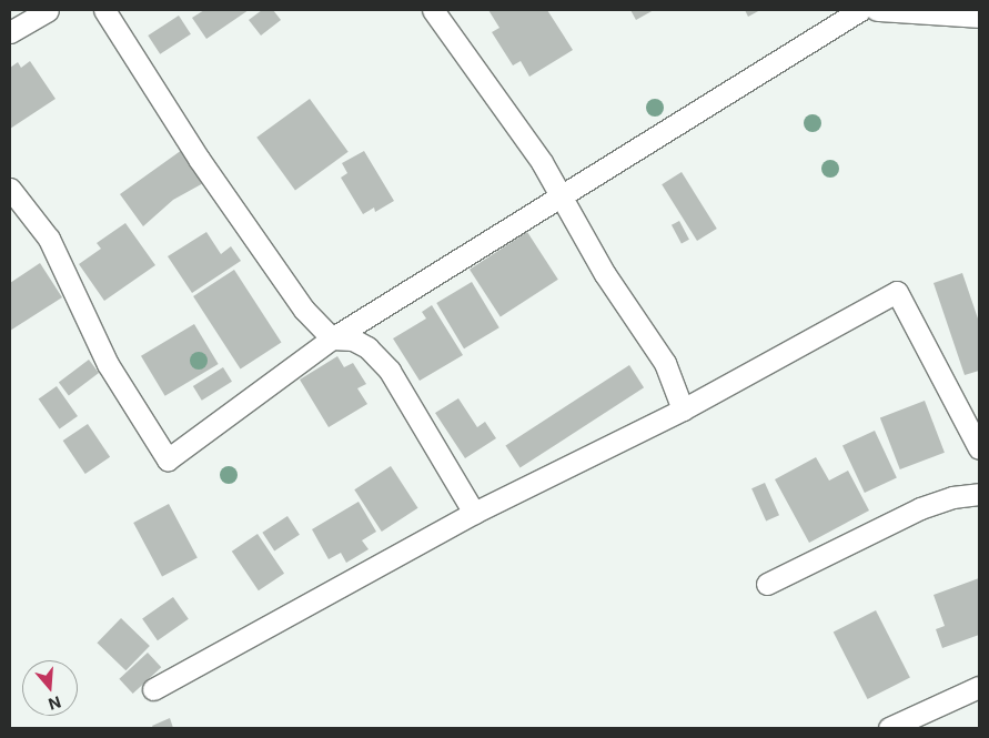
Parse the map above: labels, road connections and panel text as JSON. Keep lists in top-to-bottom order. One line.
{"north":"bottom"}
